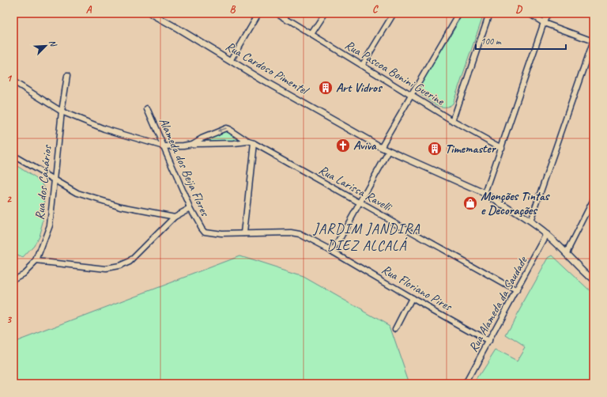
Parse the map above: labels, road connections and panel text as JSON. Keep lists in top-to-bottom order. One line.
{"streets":{"street":["Rua Cardoso Pimentel","Rua Pascoa Bonini Guerine","Alameda dos Beija Flores","Rua dos Canários","Rua Larissa Ravelli","Rua Floriano Pires","Rua Alameda da Saudade"]},"crossings":[["Rua Cardoso Pimentel","Rua Alameda da Saudade"],["Alameda dos Beija Flores","Rua Floriano Pires"],["Rua Larissa Ravelli","Rua Alameda da Saudade"],["Rua Floriano Pires","Rua Alameda da Saudade"]],"districts":["JARDIM JANDIRA DIEZ ALCALÁ"],"places":{"building":["Art Vidros","Timemaster"],"church":["Aviva"],"shop":["Monções Tintas e Decorações"]},"scale_bar":"100 m","north":"top right","grid":{"columns":["A","B","C","D"],"rows":["1","2","3"]}}
